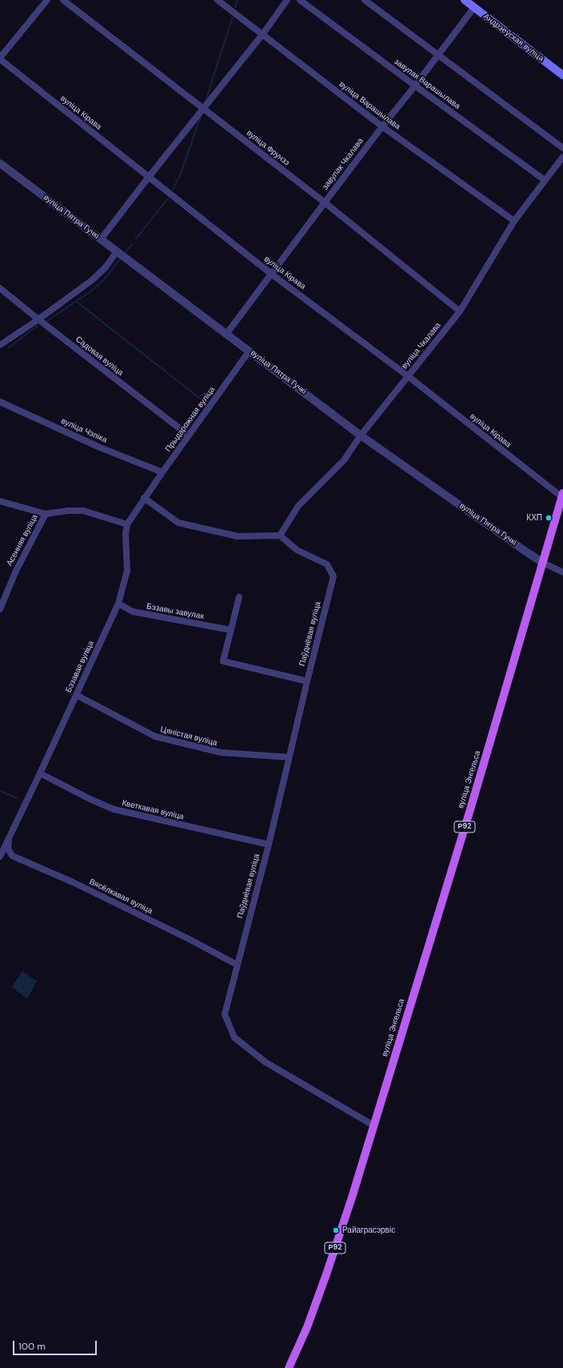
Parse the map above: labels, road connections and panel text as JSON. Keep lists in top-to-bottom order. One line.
{"streets":{"main road":["Андрэеўская вуліца","вуліца Энгельса","Р92"],"street":["завулак Варашылава","вуліца Варашылава","вуліца Кірава","вуліца Фрунзэ","завулак Чкалава","вуліца Пятра Гучкі","вуліца Чкалава","Садовая вуліца","Прыдарожная вуліца","вуліца Чэпіка","Асенняя вуліца","Бэзавы завулак","Паўднёвая вуліца","Бэзавая вуліца","Цяністая вуліца","Кветкавая вуліца","Вясёлкавая вуліца"]},"crossings":[["Андрэеўская вуліца","завулак Чкалава"],["завулак Варашылава","завулак Чкалава"],["завулак Варашылава","вуліца Чкалава"],["вуліца Варашылава","завулак Чкалава"],["вуліца Варашылава","вуліца Чкалава"],["вуліца Кірава","завулак Чкалава"],["вуліца Кірава","вуліца Чкалава"],["вуліца Кірава","вуліца Энгельса"],["вуліца Фрунзэ","завулак Чкалава"],["вуліца Фрунзэ","вуліца Чкалава"],["завулак Чкалава","вуліца Пятра Гучкі"],["вуліца Пятра Гучкі","вуліца Чкалава"],["вуліца Пятра Гучкі","Прыдарожная вуліца"],["вуліца Пятра Гучкі","вуліца Энгельса"],["вуліца Чкалава","Паўднёвая вуліца"],["Садовая вуліца","Прыдарожная вуліца"],["Прыдарожная вуліца","вуліца Чэпіка"],["Прыдарожная вуліца","Бэзавая вуліца"],["Бэзавы завулак","Бэзавая вуліца"],["Паўднёвая вуліца","Цяністая вуліца"],["Паўднёвая вуліца","вуліца Энгельса"],["Паўднёвая вуліца","Кветкавая вуліца"],["Паўднёвая вуліца","Р92"],["Паўднёвая вуліца","Вясёлкавая вуліца"],["Бэзавая вуліца","Цяністая вуліца"],["Бэзавая вуліца","Кветкавая вуліца"],["Бэзавая вуліца","Вясёлкавая вуліца"],["вуліца Энгельса","Р92"]],"places":["КХП","Райаграсэрвіс"],"scale_bar":"100 m"}
